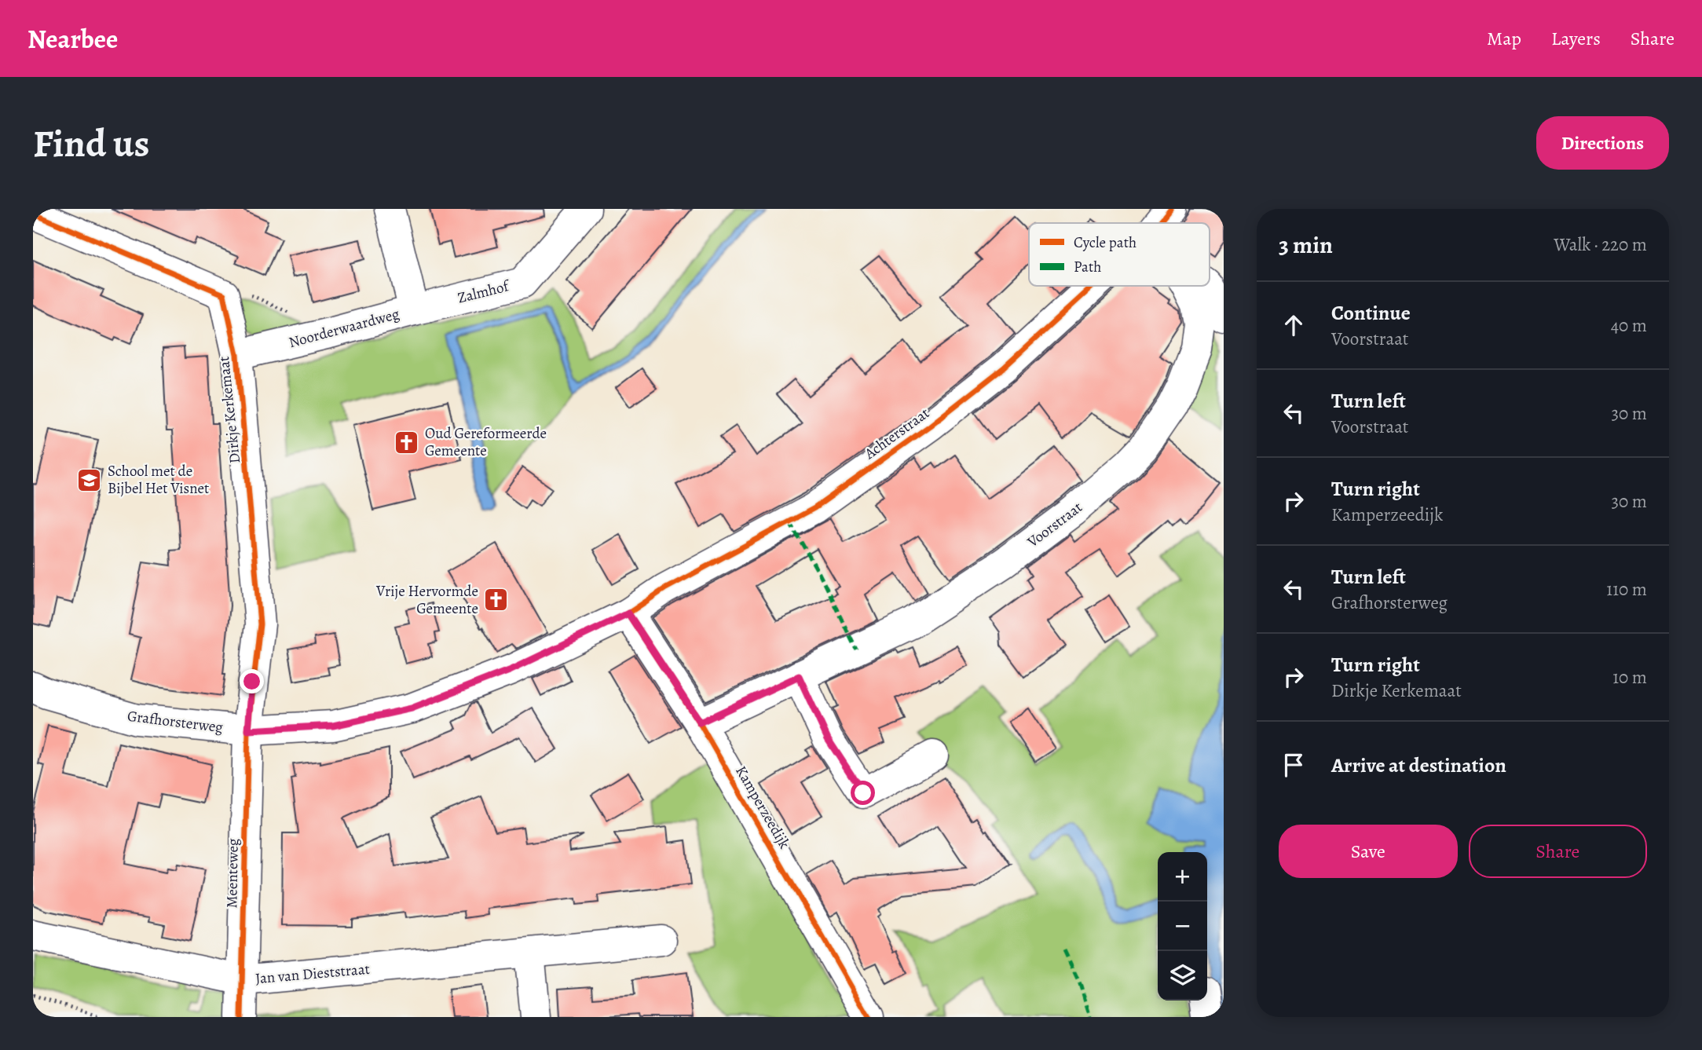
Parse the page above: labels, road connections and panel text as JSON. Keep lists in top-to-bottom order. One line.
{"streets":{"street":["Zalmhof","Noorderwaardweg","Dirkje Kerkemaat","Achterstraat","Voorstraat","Grafhorsterweg","Kamperzeedijk","Meenteweg","Jan van Dieststraat"]},"crossings":[["Zalmhof","Noorderwaardweg"],["Noorderwaardweg","Dirkje Kerkemaat"],["Dirkje Kerkemaat","Grafhorsterweg"],["Dirkje Kerkemaat","Meenteweg"],["Achterstraat","Grafhorsterweg"],["Achterstraat","Kamperzeedijk"],["Voorstraat","Kamperzeedijk"],["Grafhorsterweg","Kamperzeedijk"],["Grafhorsterweg","Meenteweg"],["Meenteweg","Jan van Dieststraat"]],"places":{"church":["Oud Gereformeerde Gemeente","Vrije Hervormde Gemeente"],"school or university":["School met de Bijbel Het Visnet"]},"legend":["Cycle path","Path"],"page":{"header":"Nearbee","nav":["Map","Layers","Share"],"buttons":["Directions",["Save","Share"]],"title":"Find us","heading":["3 min","Walk · 220 m"],"list":[["Continue","Voorstraat","40 m"],["Turn left","Voorstraat","30 m"],["Turn right","Kamperzeedijk","30 m"],["Turn left","Grafhorsterweg","110 m"],["Turn right","Dirkje Kerkemaat","10 m"],"Arrive at destination"],"map_buttons":["+","−"]}}
